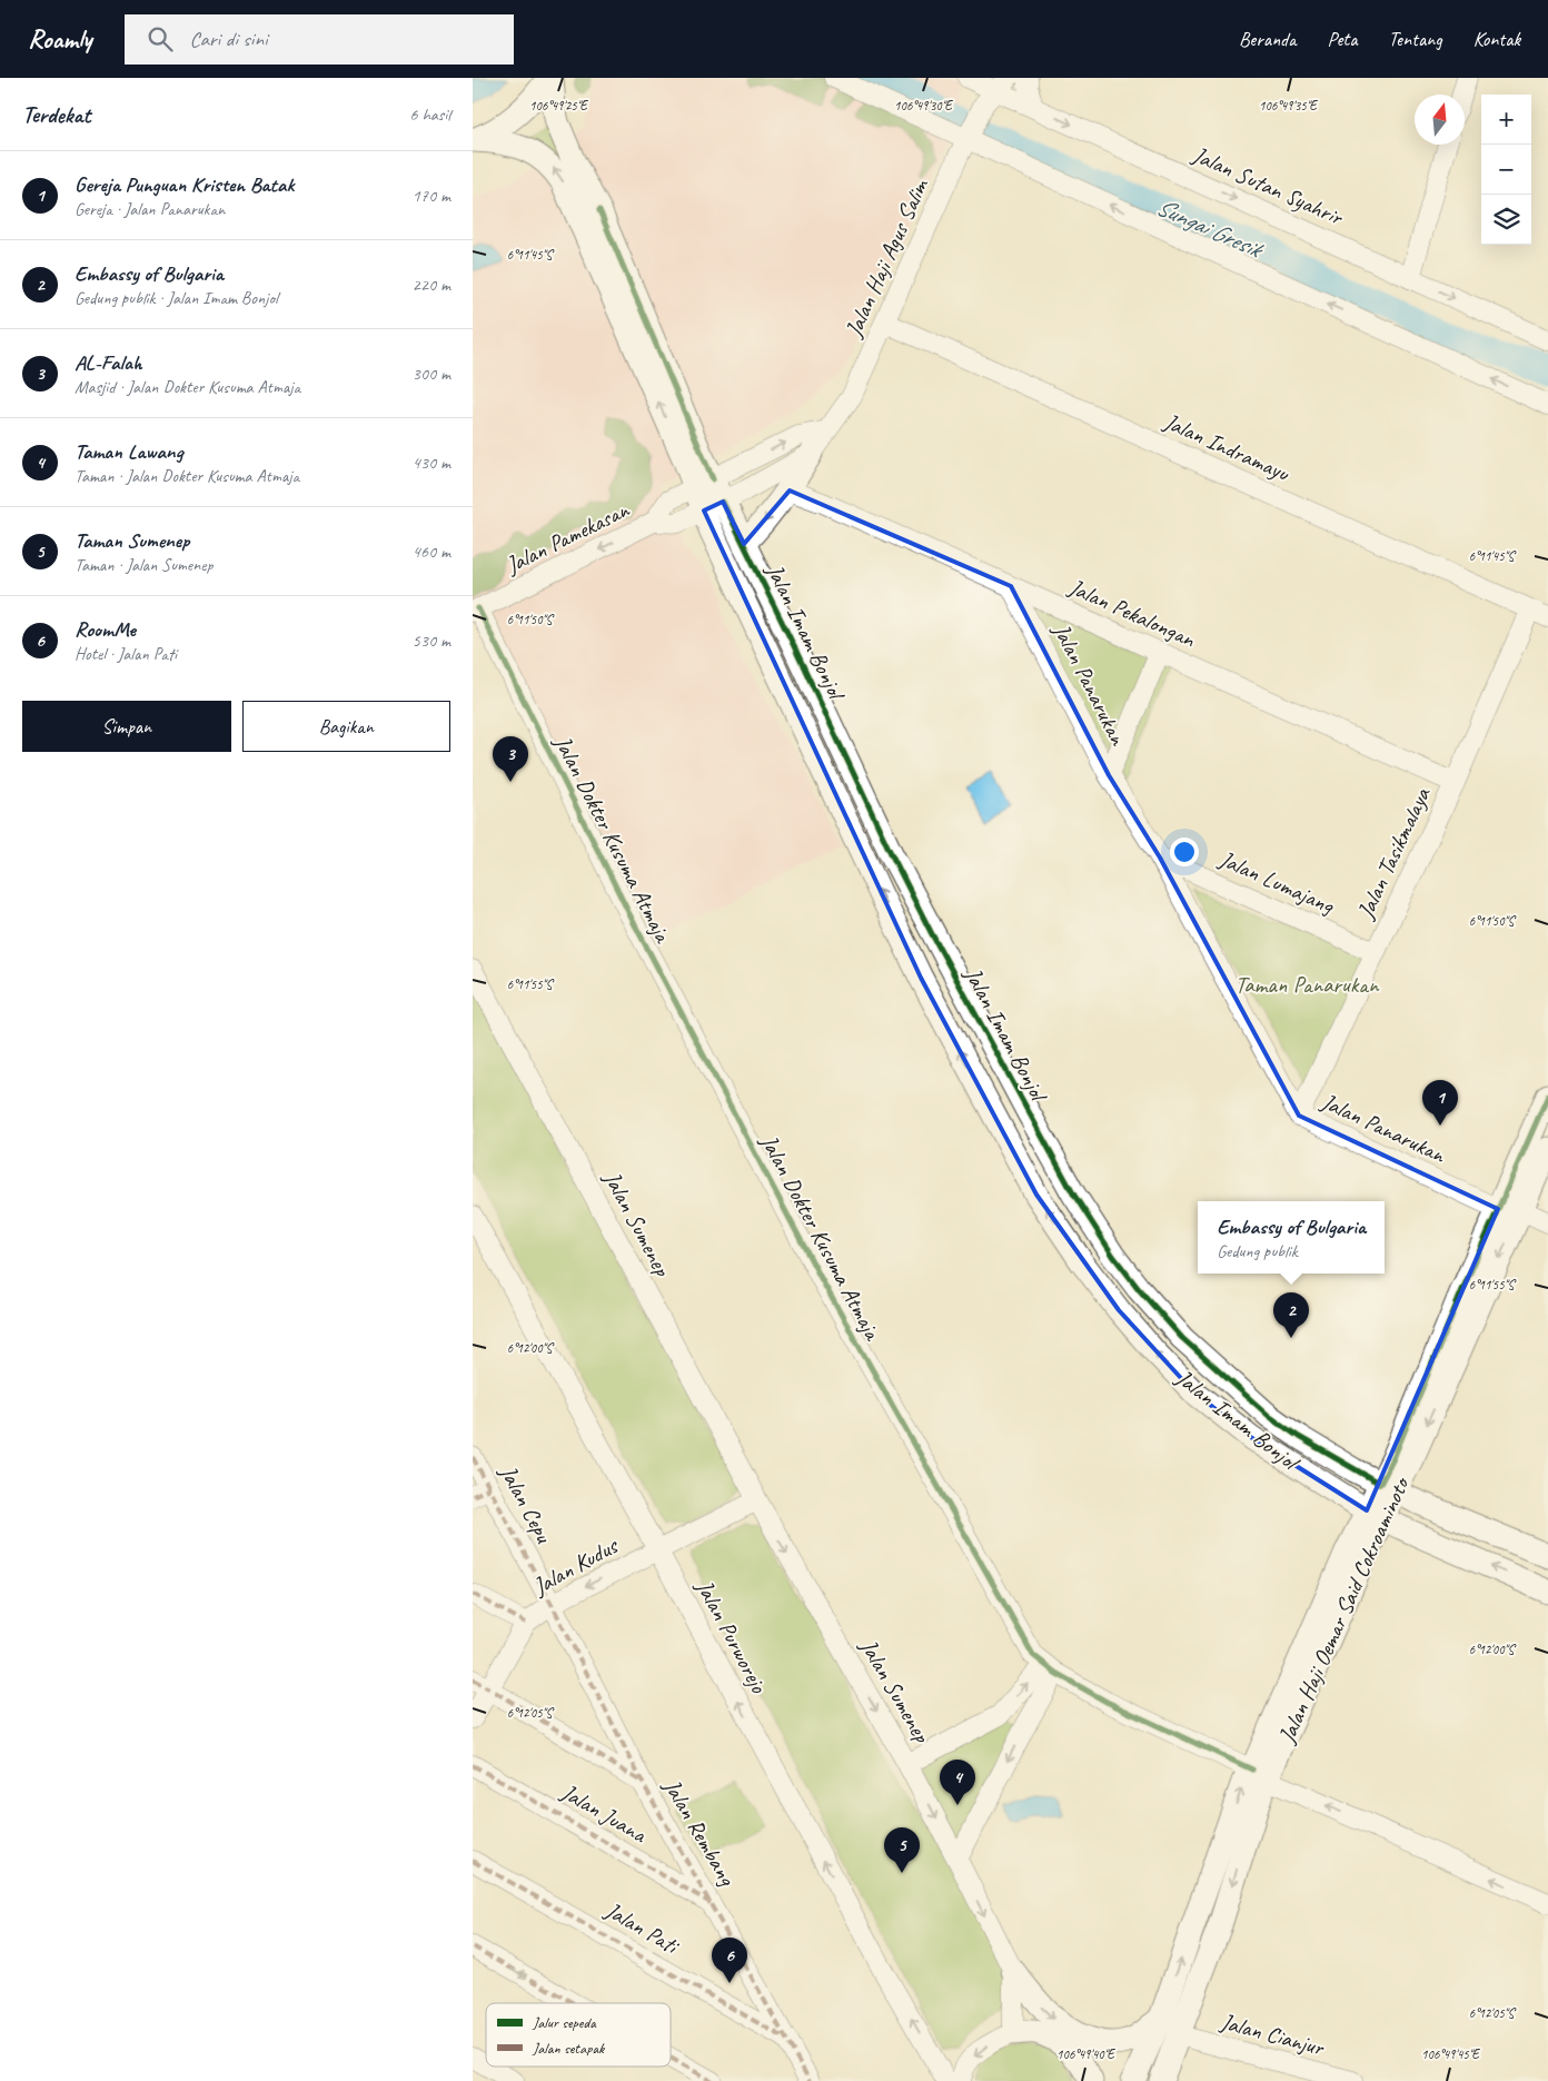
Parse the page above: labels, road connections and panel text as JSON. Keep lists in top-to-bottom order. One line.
{"streets":{"main road":["Jalan Imam Bonjol","Jalan Haji Oemar Said Cokroaminoto"],"street":["Jalan Sutan Syahrir","Jalan Haji Agus Salim","Jalan Indramayu","Jalan Pamekasan","Jalan Pekalongan","Jalan Panarukan","Jalan Dokter Kusuma Atmaja","Jalan Tasikmalaya","Jalan Lumajang","Jalan Sumenep","Jalan Cepu","Jalan Kudus","Jalan Purworejo","Jalan Juana","Jalan Rembang","Jalan Pati","Jalan Cianjur"]},"crossings":[["Jalan Sutan Syahrir","Jalan Haji Agus Salim"],["Jalan Haji Agus Salim","Jalan Indramayu"],["Jalan Haji Agus Salim","Jalan Pamekasan"],["Jalan Haji Agus Salim","Jalan Imam Bonjol"],["Jalan Indramayu","Jalan Tasikmalaya"],["Jalan Pamekasan","Jalan Imam Bonjol"],["Jalan Pamekasan","Jalan Dokter Kusuma Atmaja"],["Jalan Pekalongan","Jalan Panarukan"],["Jalan Pekalongan","Jalan Tasikmalaya"],["Jalan Imam Bonjol","Jalan Haji Oemar Said Cokroaminoto"],["Jalan Panarukan","Jalan Tasikmalaya"],["Jalan Panarukan","Jalan Lumajang"],["Jalan Panarukan","Jalan Haji Oemar Said Cokroaminoto"],["Jalan Dokter Kusuma Atmaja","Jalan Haji Oemar Said Cokroaminoto"],["Jalan Tasikmalaya","Jalan Lumajang"],["Jalan Cepu","Jalan Kudus"],["Jalan Cepu","Jalan Rembang"],["Jalan Kudus","Jalan Purworejo"],["Jalan Kudus","Jalan Rembang"],["Jalan Haji Oemar Said Cokroaminoto","Jalan Cianjur"],["Jalan Juana","Jalan Rembang"],["Jalan Rembang","Jalan Pati"]],"one_way":["Jalan Pamekasan","Jalan Sumenep","Jalan Kudus","Jalan Purworejo"],"water":["Sungai Gresik"],"parks":["Taman Panarukan"],"legend":["Jalur sepeda","Jalan setapak"],"north":"top","page":{"header":"Roamly","search":"Cari di sini","nav":["Beranda","Peta","Tentang","Kontak"],"heading":["Terdekat","6 hasil"],"map_buttons":["+","−"],"list":[{"mark":"1","name":"Gereja Punguan Kristen Batak","note":"Gereja · Jalan Panarukan","value":"170 m"},{"mark":"2","name":"Embassy of Bulgaria","note":"Gedung publik · Jalan Imam Bonjol","value":"220 m"},{"mark":"3","name":"AL-Falah","note":"Masjid · Jalan Dokter Kusuma Atmaja","value":"300 m"},{"mark":"4","name":"Taman Lawang","note":"Taman · Jalan Dokter Kusuma Atmaja","value":"430 m"},{"mark":"5","name":"Taman Sumenep","note":"Taman · Jalan Sumenep","value":"460 m"},{"mark":"6","name":"RoomMe","note":"Hotel · Jalan Pati","value":"530 m"}],"buttons":["Simpan","Bagikan"],"pins":["3","1","2","4","5","6"],"popup":["Embassy of Bulgaria","Gedung publik"]},"coordinates":["106°49'25\"E","106°49'30\"E","106°49'35\"E","6°11'45\"S","6°11'50\"S","6°11'55\"S","6°12'00\"S","6°12'05\"S","106°49'40\"E","106°49'45\"E"]}
